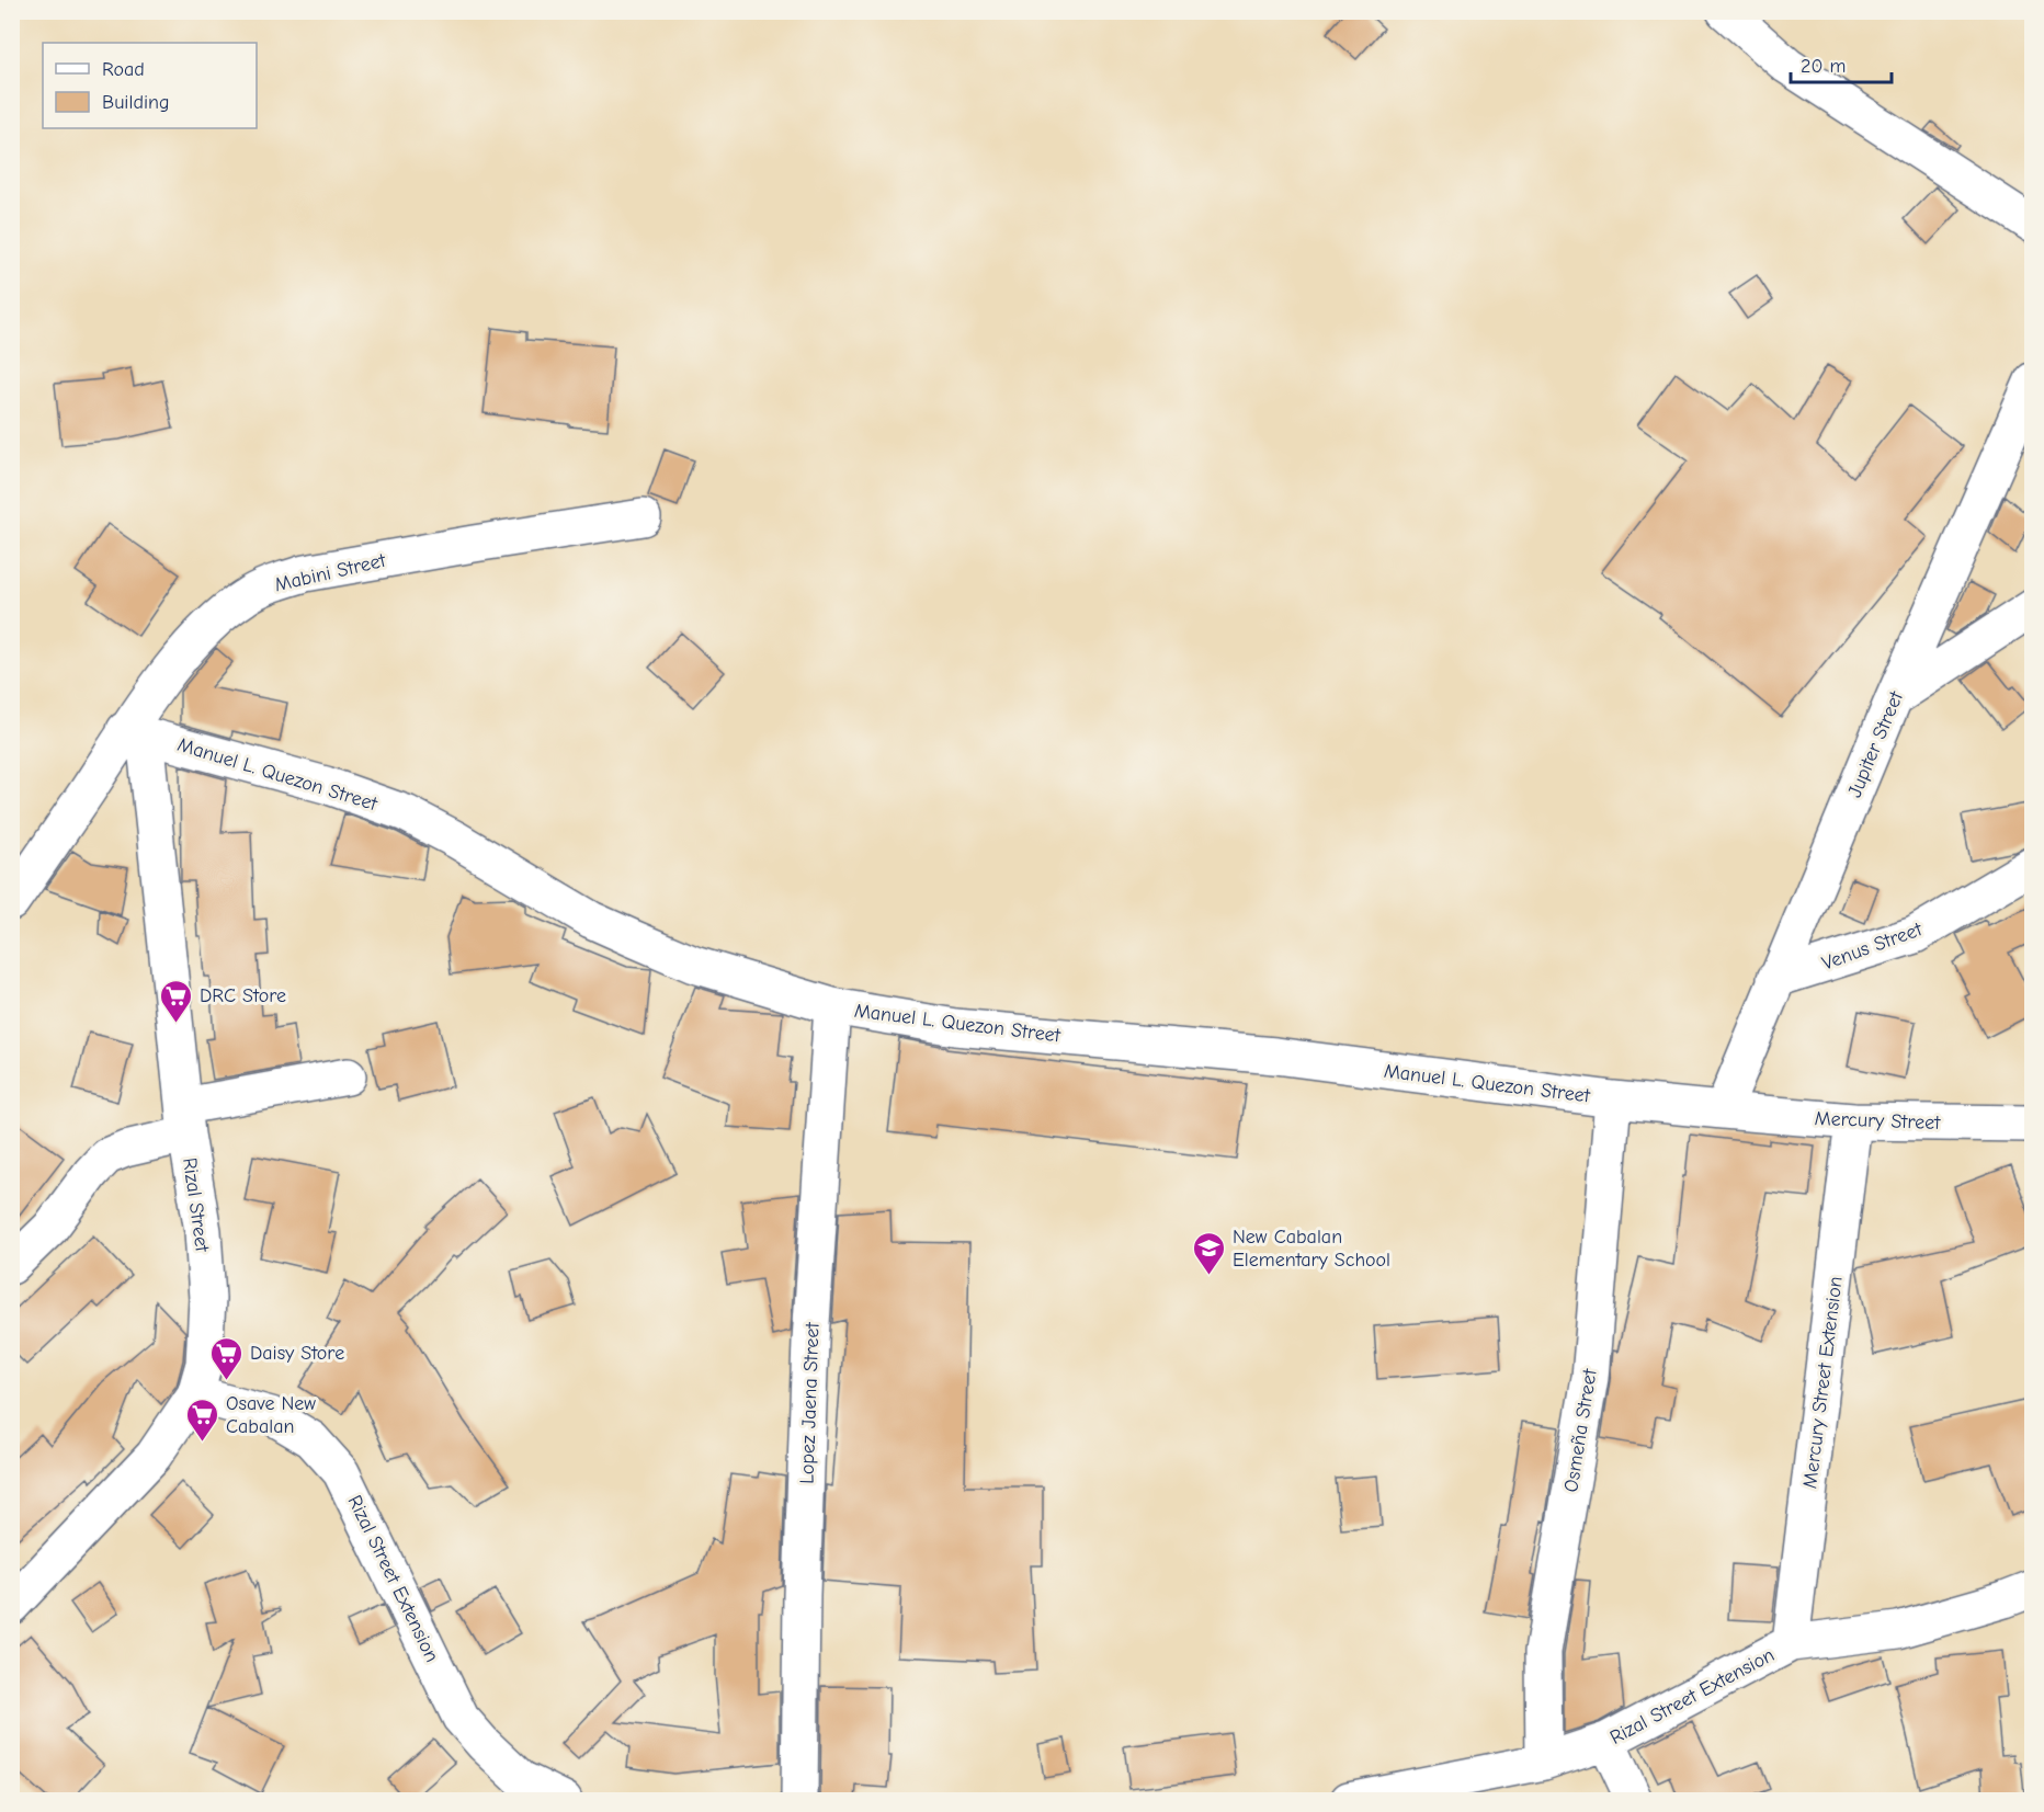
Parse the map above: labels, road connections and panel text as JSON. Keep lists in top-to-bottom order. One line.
{"streets":{"street":["Mabini Street","Jupiter Street","Manuel L. Quezon Street","Venus Street","Mercury Street","Rizal Street","Mercury Street Extension","Lopez Jaena Street","Osmeña Street","Rizal Street Extension"]},"crossings":[["Mabini Street","Manuel L. Quezon Street"],["Mabini Street","Rizal Street"],["Jupiter Street","Manuel L. Quezon Street"],["Jupiter Street","Venus Street"],["Jupiter Street","Mercury Street"],["Manuel L. Quezon Street","Mercury Street"],["Manuel L. Quezon Street","Rizal Street"],["Manuel L. Quezon Street","Lopez Jaena Street"],["Manuel L. Quezon Street","Osmeña Street"],["Mercury Street","Mercury Street Extension"],["Rizal Street","Rizal Street Extension"],["Mercury Street Extension","Rizal Street Extension"],["Osmeña Street","Rizal Street Extension"]],"places":{"supermarket":["DRC Store","Daisy Store","Osave New Cabalan"],"school or university":["New Cabalan Elementary School"]},"legend":["Road","Building"],"scale_bar":"20 m"}
